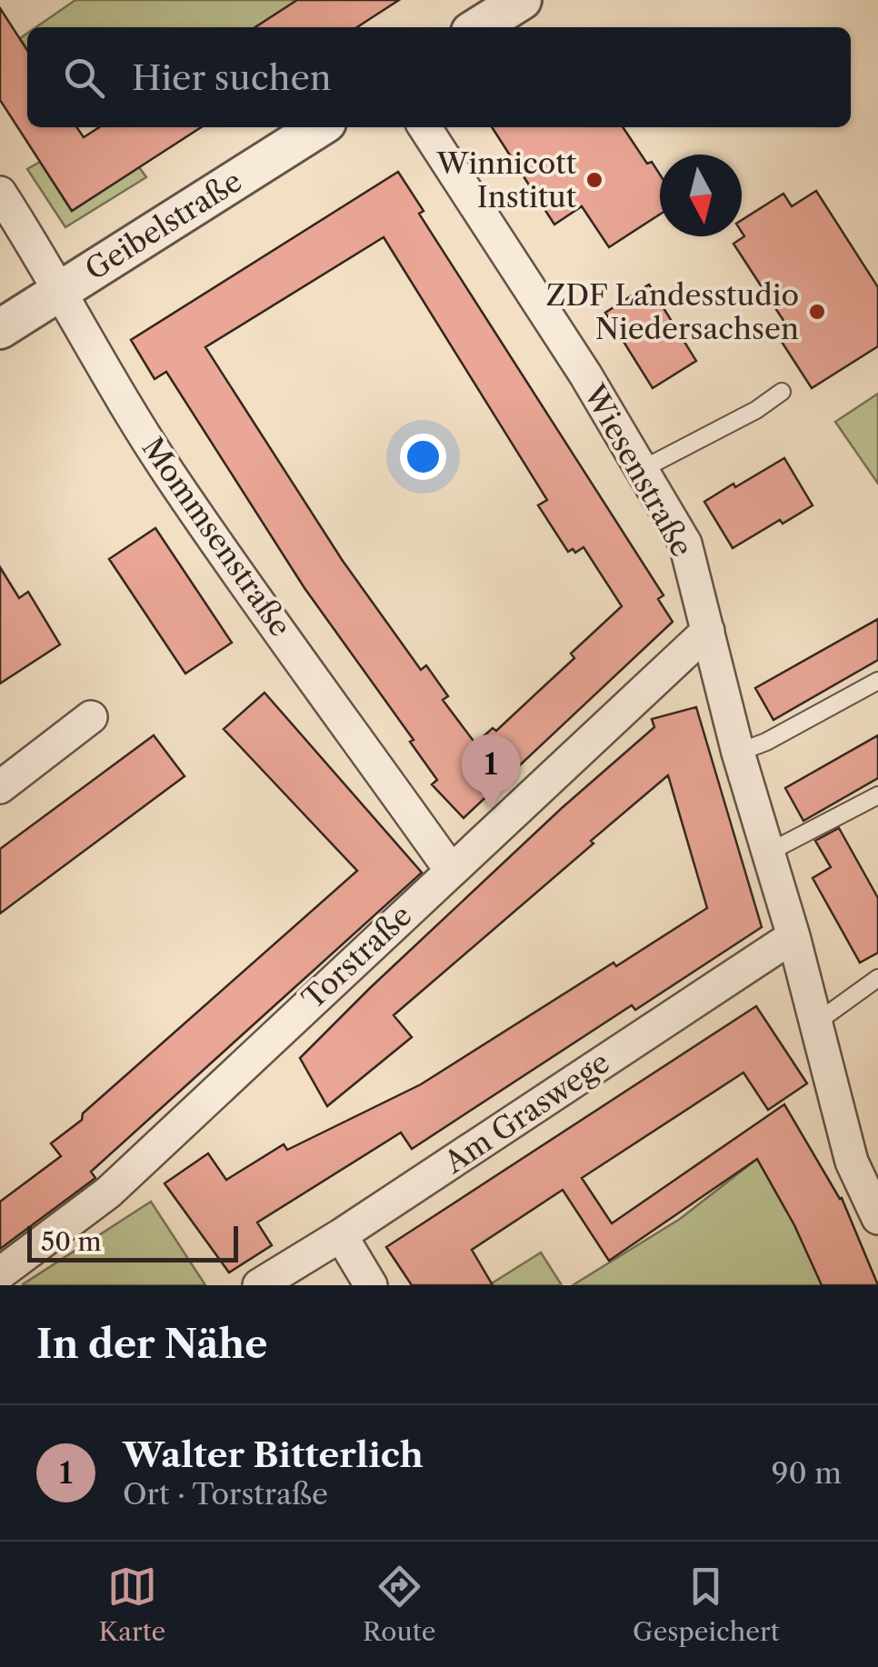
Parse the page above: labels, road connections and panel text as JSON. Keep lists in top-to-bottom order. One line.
{"streets":{"street":["Geibelstraße","Wiesenstraße","Mommsenstraße","Torstraße","Am Graswege"]},"crossings":[["Geibelstraße","Mommsenstraße"],["Wiesenstraße","Torstraße"],["Wiesenstraße","Am Graswege"],["Mommsenstraße","Torstraße"]],"places":["Winnicott Institut","ZDF Landesstudio Niedersachsen"],"scale_bar":"50 m","north":"bottom","page":{"search":"Hier suchen","pins":"1","scale":"50 m","heading":"In der Nähe","list":[{"mark":"1","name":"Walter Bitterlich","note":"Ort · Torstraße","value":"90 m"}],"nav":["Karte","Route","Gespeichert"]}}
